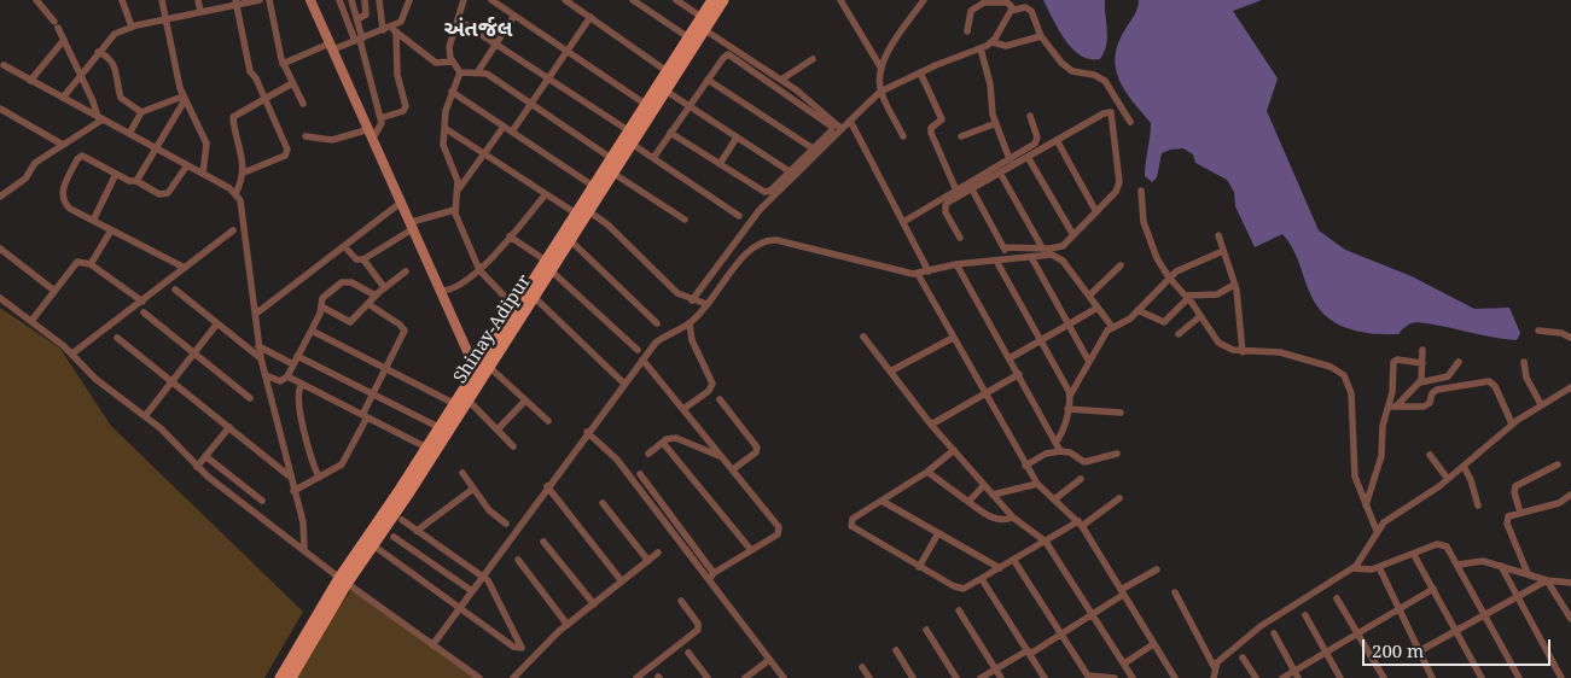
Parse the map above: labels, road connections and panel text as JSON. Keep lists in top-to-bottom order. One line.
{"streets":{"main road":["Shinay-Adipur"]},"districts":["અંતર્જલ"],"scale_bar":"200 m"}
